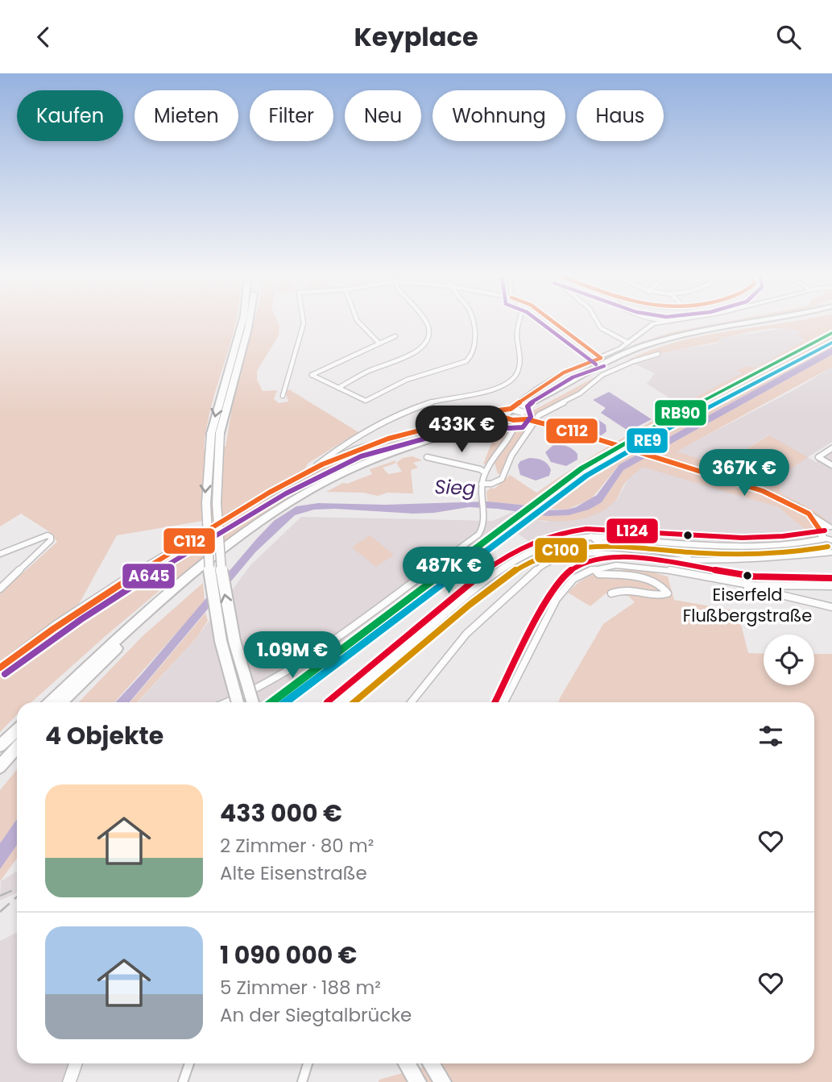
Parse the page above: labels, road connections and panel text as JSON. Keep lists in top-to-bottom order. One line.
{"water":["Sieg"],"places":["Eiserfeld Flußbergstraße"],"lines":["transit line C112","transit line A645","transit line RB90","transit line RE9","transit line L124","transit line C100"],"page":{"header":"Keyplace","chip":["Kaufen","Mieten","Filter","Neu","Wohnung","Haus"],"price":["433K €","367K €","487K €","1.09M €"],"heading":"4 Objekte","list":[{"name":"433 000 €","note":"2 Zimmer · 80 m² · Alte Eisenstraße"},{"name":"1 090 000 €","note":"5 Zimmer · 188 m² · An der Siegtalbrücke"}]}}
